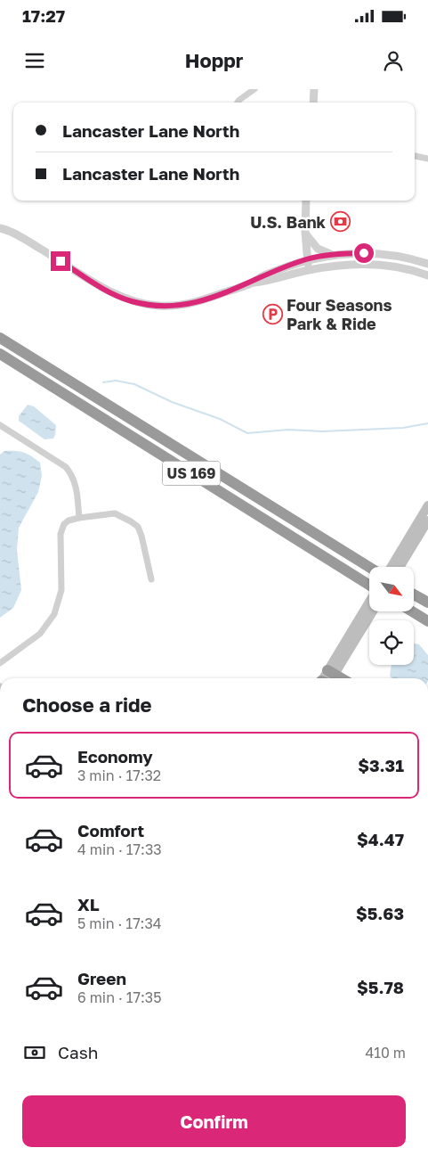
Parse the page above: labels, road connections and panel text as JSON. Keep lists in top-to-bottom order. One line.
{"streets":{"highway":["US 169"]},"places":{"bank":["U.S. Bank"],"parking":["Four Seasons Park & Ride"]},"north":"bottom right","page":{"status":"17:27","header":"Hoppr","banner":["Lancaster Lane North","Lancaster Lane North"],"heading":"Choose a ride","list":[{"name":"Economy","note":"3 min · 17:32","value":"$3.31"},{"name":"Comfort","note":"4 min · 17:33","value":"$4.47"},{"name":"XL","note":"5 min · 17:34","value":"$5.63"},{"name":"Green","note":"6 min · 17:35","value":"$5.78"}],"pay":["Cash","410 m"],"buttons":"Confirm"}}
